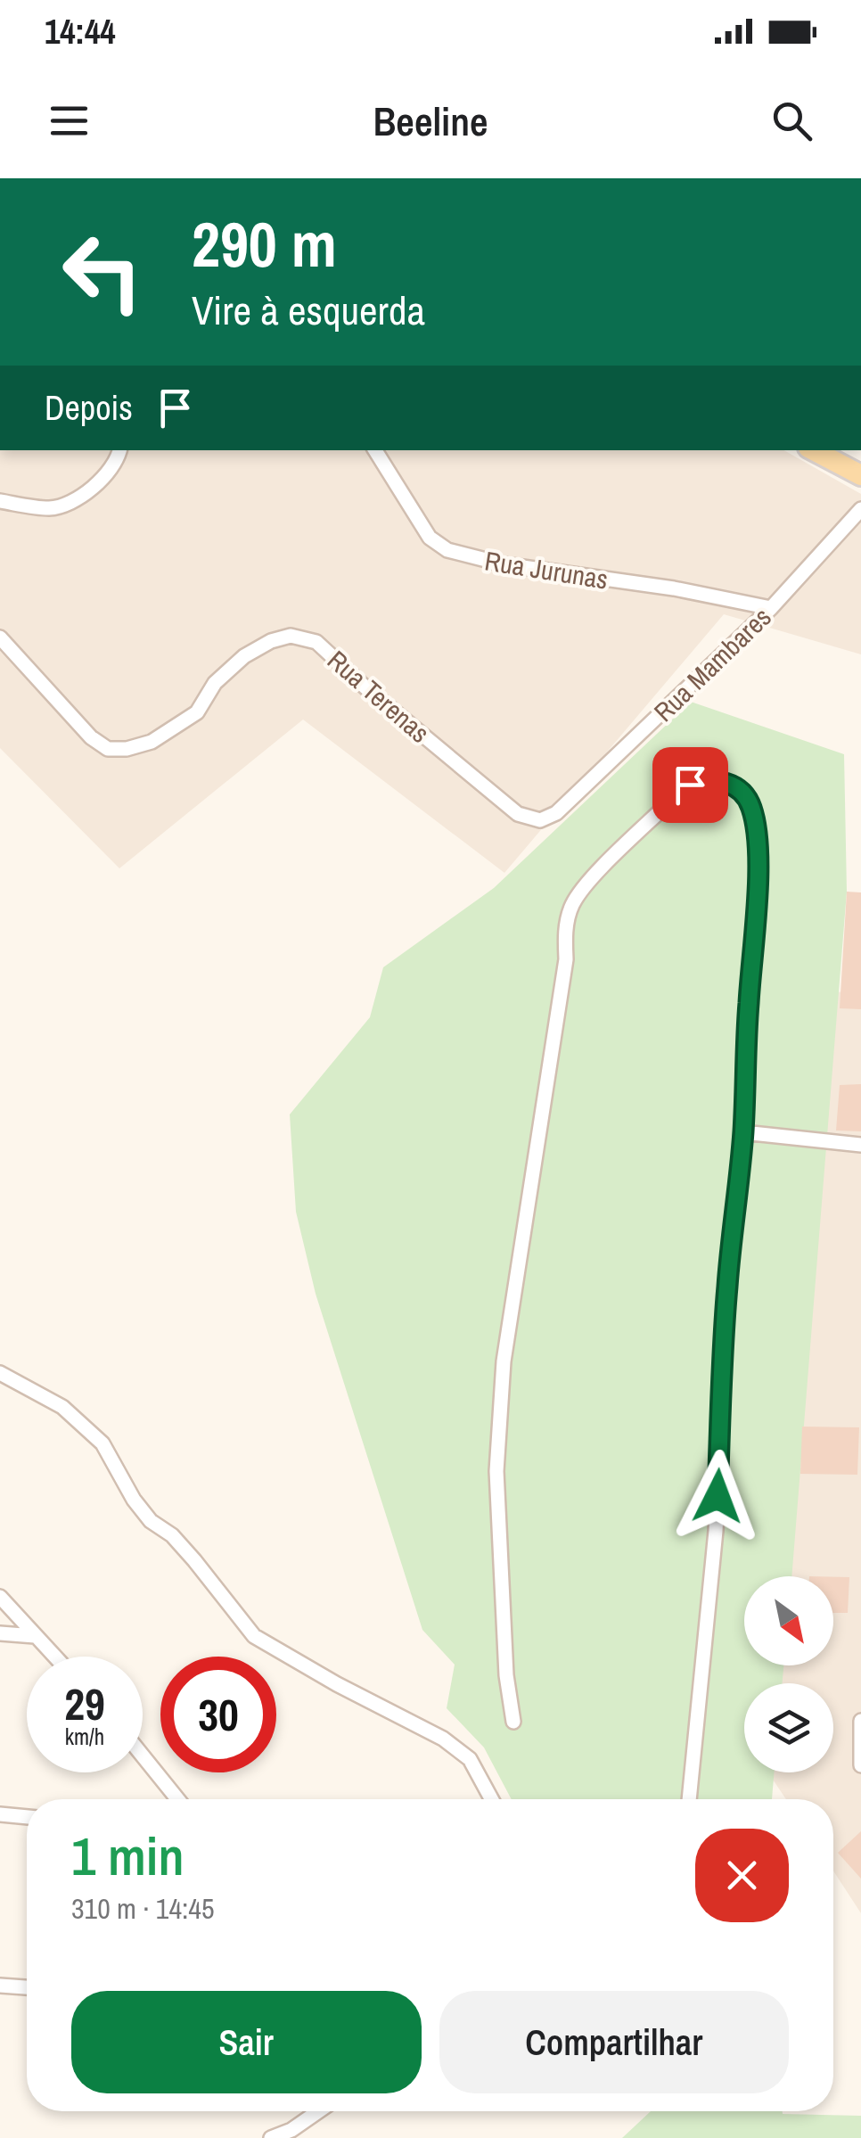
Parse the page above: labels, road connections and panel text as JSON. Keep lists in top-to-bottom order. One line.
{"streets":{"street":["Rua Jurunas","Rua Mambares","Rua Terenas"]},"crossings":[["Rua Jurunas","Rua Mambares"],["Rua Mambares","Rua Terenas"]],"north":"bottom right","page":{"status":"14:44","header":"Beeline","turn":["290 m","Vire à esquerda"],"then":"Depois","speed":"29 km/h","limit":"30","heading":["1 min","310 m · 14:45"],"buttons":["Sair","Compartilhar"]}}
